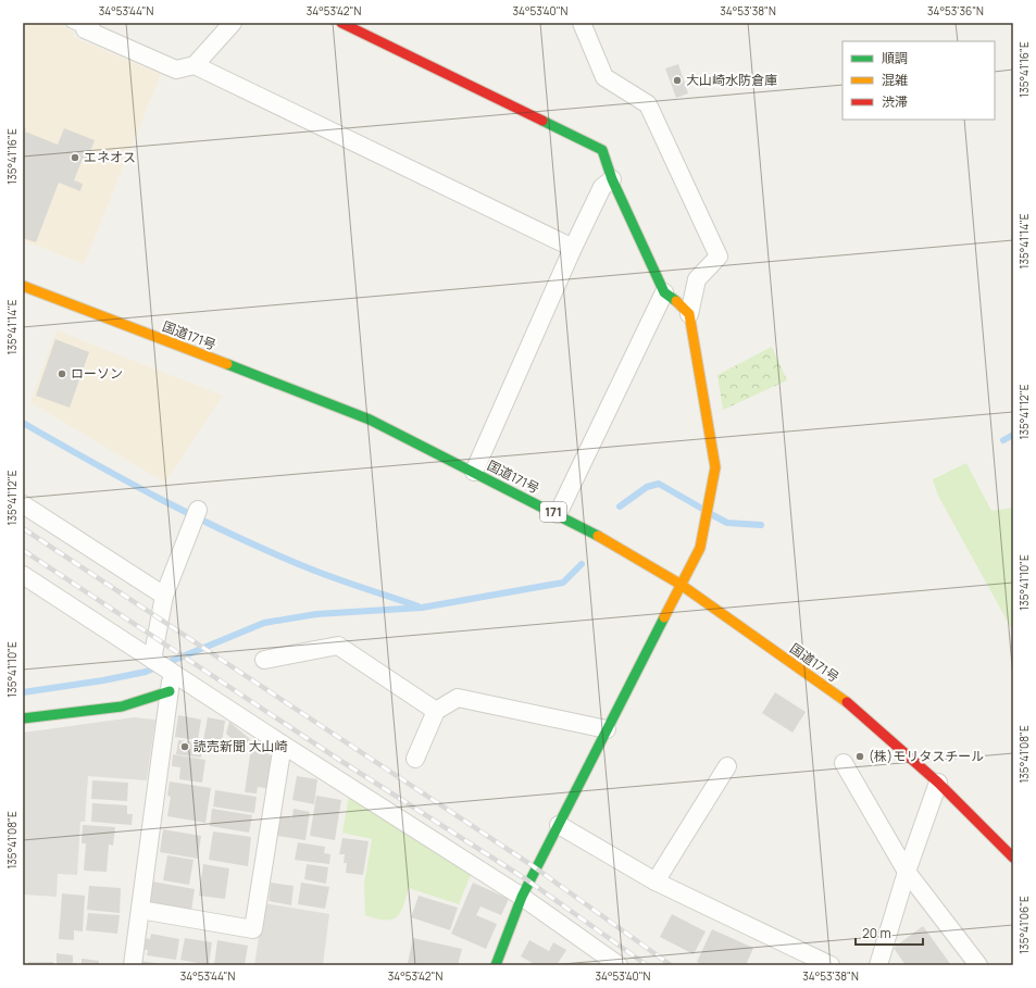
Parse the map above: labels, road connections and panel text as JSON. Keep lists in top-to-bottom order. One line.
{"streets":{"main road":["国道171号","171"]},"places":["大山崎水防倉庫","エネオス","ローソン","読売新聞 大山崎","(株)モリタスチール"],"legend":["順調","混雑","渋滞"],"scale_bar":"20 m","coordinates":["34°53'44\"N","34°53'42\"N","34°53'40\"N","34°53'38\"N","34°53'36\"N","135°41'16\"E","135°41'14\"E","135°41'12\"E","135°41'10\"E","135°41'08\"E","135°41'06\"E"]}
